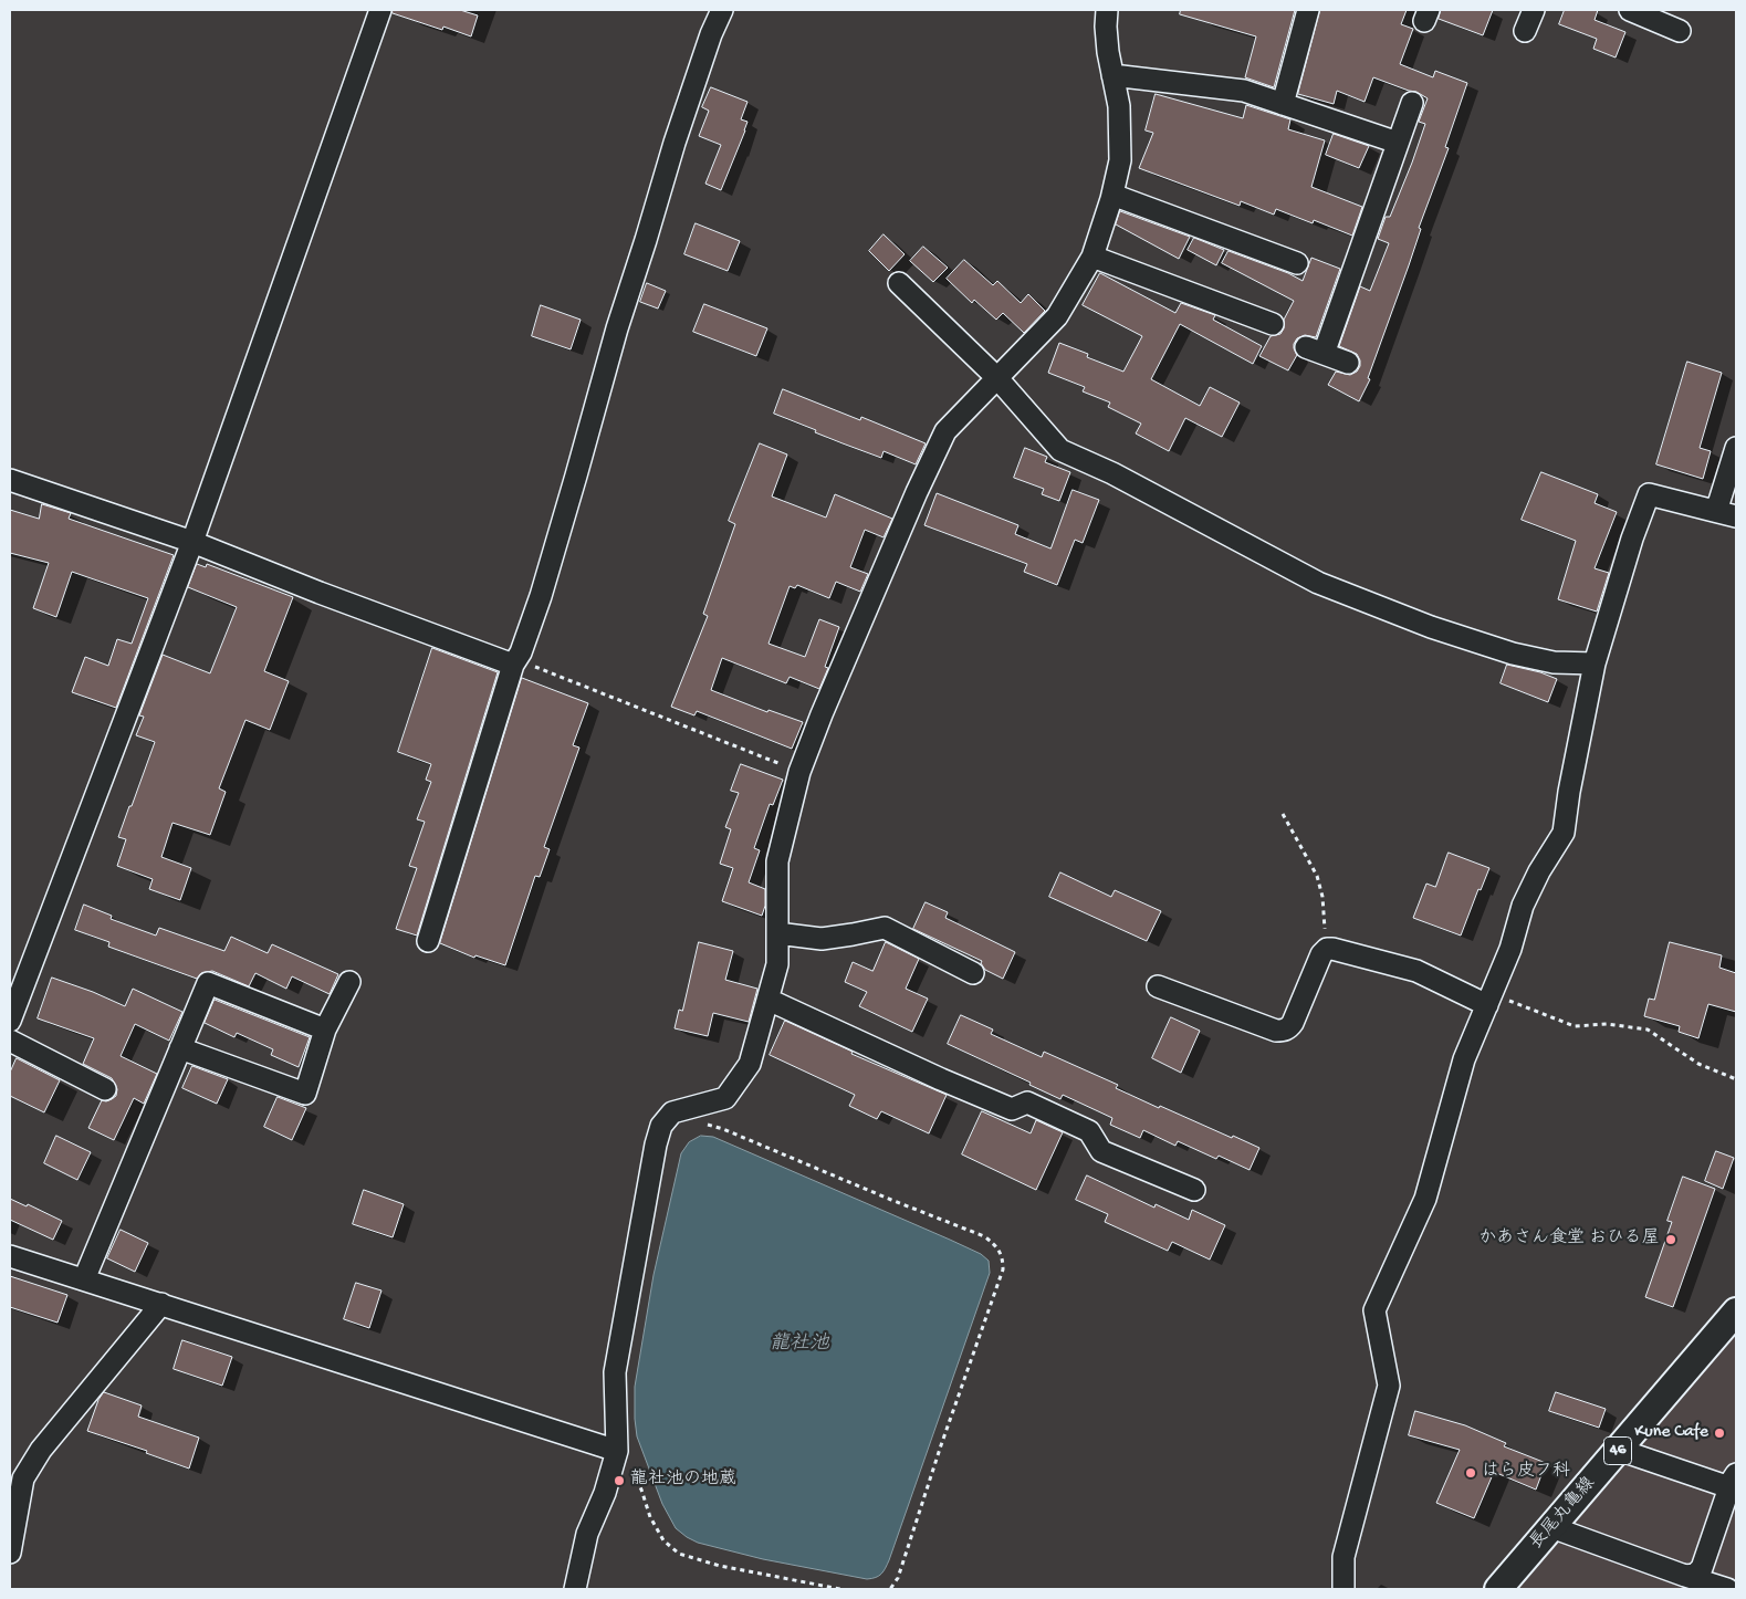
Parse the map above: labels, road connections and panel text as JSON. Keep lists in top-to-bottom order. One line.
{"streets":{"main road":["46","長尾丸亀線"]},"water":["龍社池"],"places":["かあさん食堂 おひる屋","Kune Cafe","はら皮フ科","龍社池の地蔵"]}
